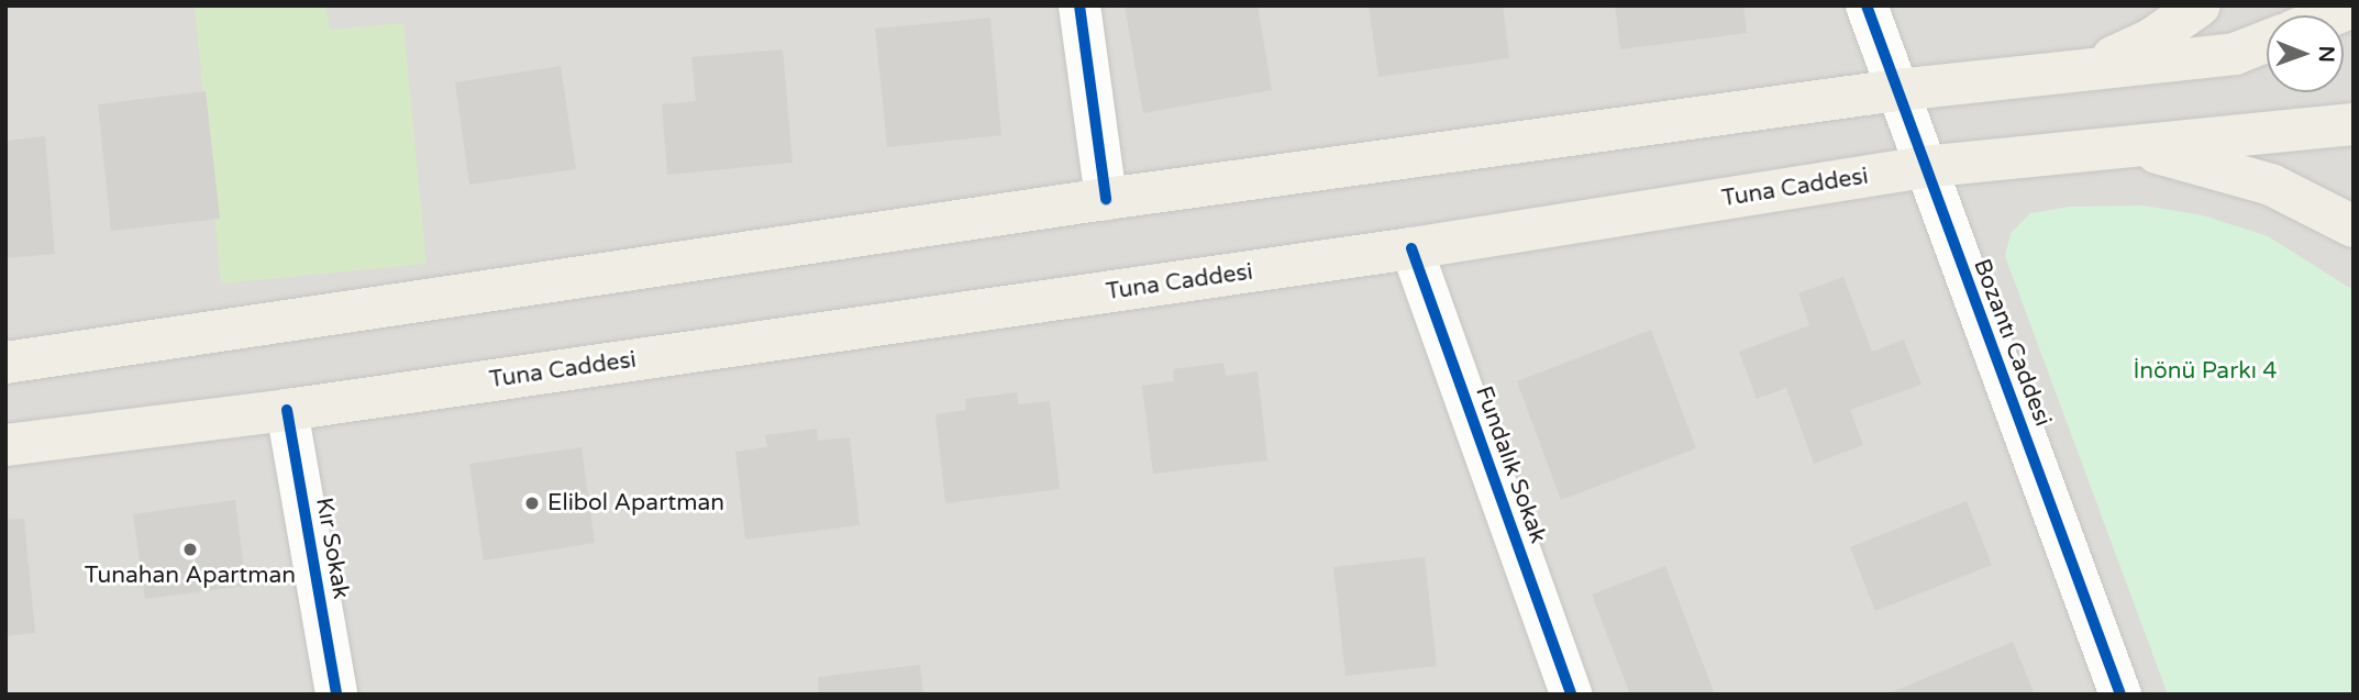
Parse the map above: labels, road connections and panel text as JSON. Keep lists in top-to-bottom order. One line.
{"streets":{"main road":["Tuna Caddesi"],"street":["Bozantı Caddesi","Fundalık Sokak","Kır Sokak"]},"crossings":[["Tuna Caddesi","Bozantı Caddesi"],["Tuna Caddesi","Fundalık Sokak"],["Tuna Caddesi","Kır Sokak"]],"parks":["İnönü Parkı 4"],"places":["Elibol Apartman","Tunahan Apartman"],"north":"right"}
